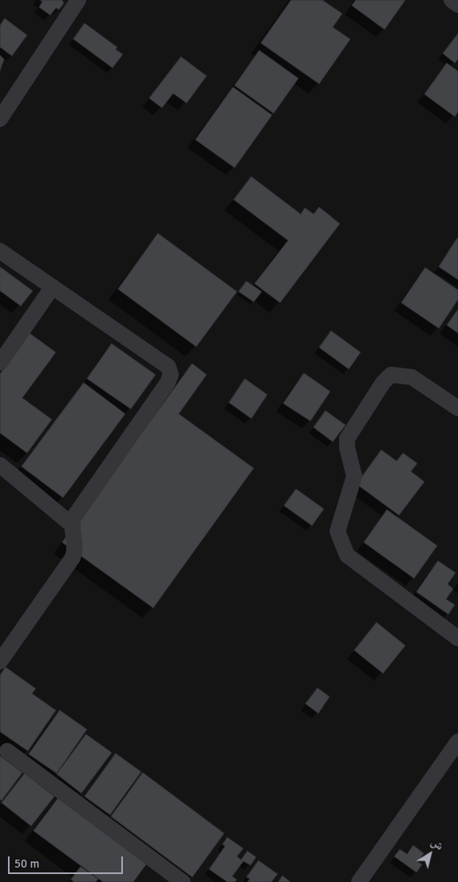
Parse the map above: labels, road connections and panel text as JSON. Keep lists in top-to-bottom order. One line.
{"scale_bar":"50 m","north":"top right"}
